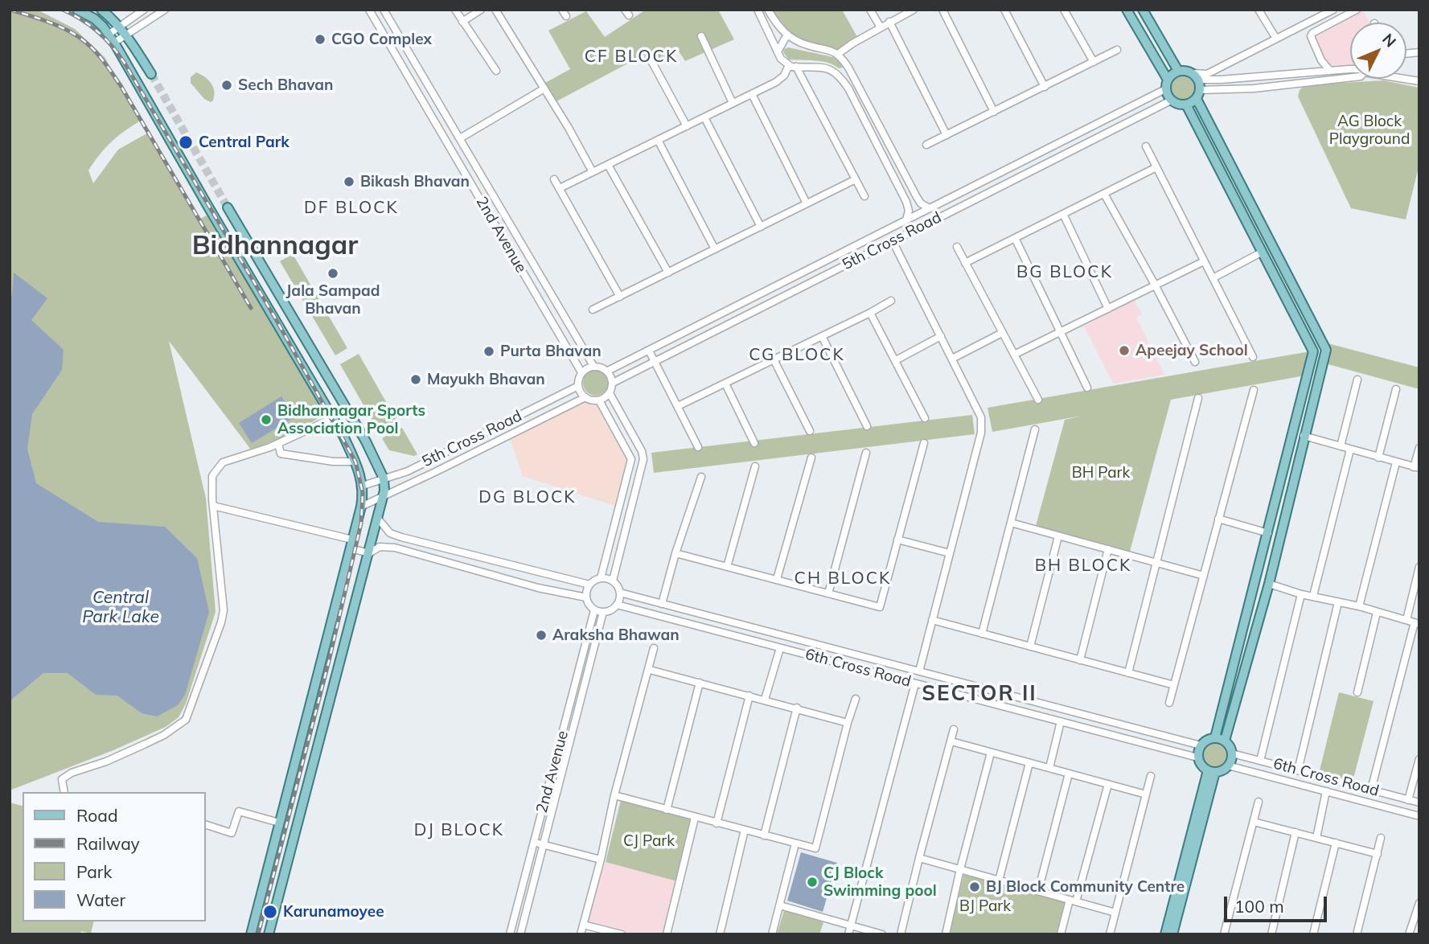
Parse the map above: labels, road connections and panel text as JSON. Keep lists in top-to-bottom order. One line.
{"streets":{"street":["2nd Avenue","5th Cross Road","6th Cross Road"]},"crossings":[["2nd Avenue","5th Cross Road"],["2nd Avenue","6th Cross Road"]],"districts":["CF BLOCK","DF BLOCK","Bidhannagar","BG BLOCK","CG BLOCK","DG BLOCK","BH BLOCK","CH BLOCK","SECTOR II","DJ BLOCK"],"water":["Central Park Lake"],"parks":["AG Block Playground","BH Park","CJ Park","BJ Park"],"places":["CGO Complex","Sech Bhavan","Central Park","Bikash Bhavan","Jala Sampad Bhavan","Apeejay School","Purta Bhavan","Mayukh Bhavan","Bidhannagar Sports Association Pool","Araksha Bhawan","CJ Block Swimming pool","BJ Block Community Centre","Karunamoyee"],"legend":["Road","Railway","Park","Water"],"scale_bar":"100 m","north":"top right"}
